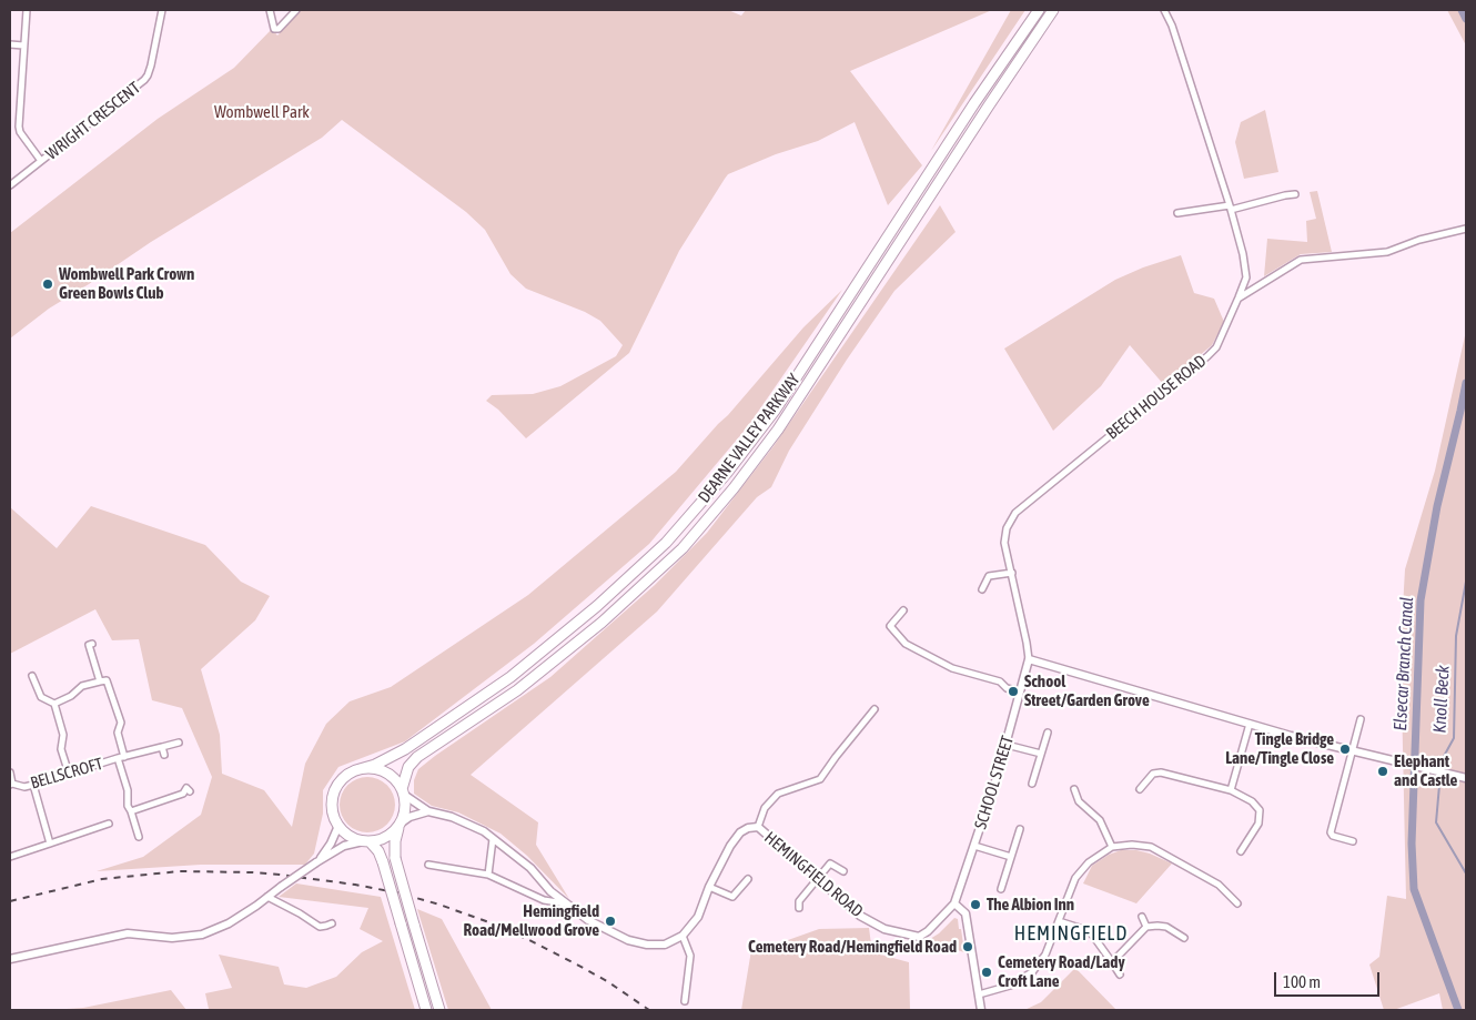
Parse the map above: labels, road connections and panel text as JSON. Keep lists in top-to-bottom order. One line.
{"streets":{"highway":["DEARNE VALLEY PARKWAY"],"street":["WRIGHT CRESCENT","BEECH HOUSE ROAD","BELLSCROFT","SCHOOL STREET","HEMINGFIELD ROAD"]},"crossings":[["BEECH HOUSE ROAD","SCHOOL STREET"],["SCHOOL STREET","HEMINGFIELD ROAD"]],"districts":["HEMINGFIELD"],"water":["Elsecar Branch Canal","Knoll Beck"],"parks":["Wombwell Park"],"places":["Wombwell Park Crown Green Bowls Club","School Street/Garden Grove","Tingle Bridge Lane/Tingle Close","Elephant and Castle","The Albion Inn","Hemingfield Road/Mellwood Grove","Cemetery Road/Hemingfield Road","Cemetery Road/Lady Croft Lane"],"scale_bar":"100 m"}
